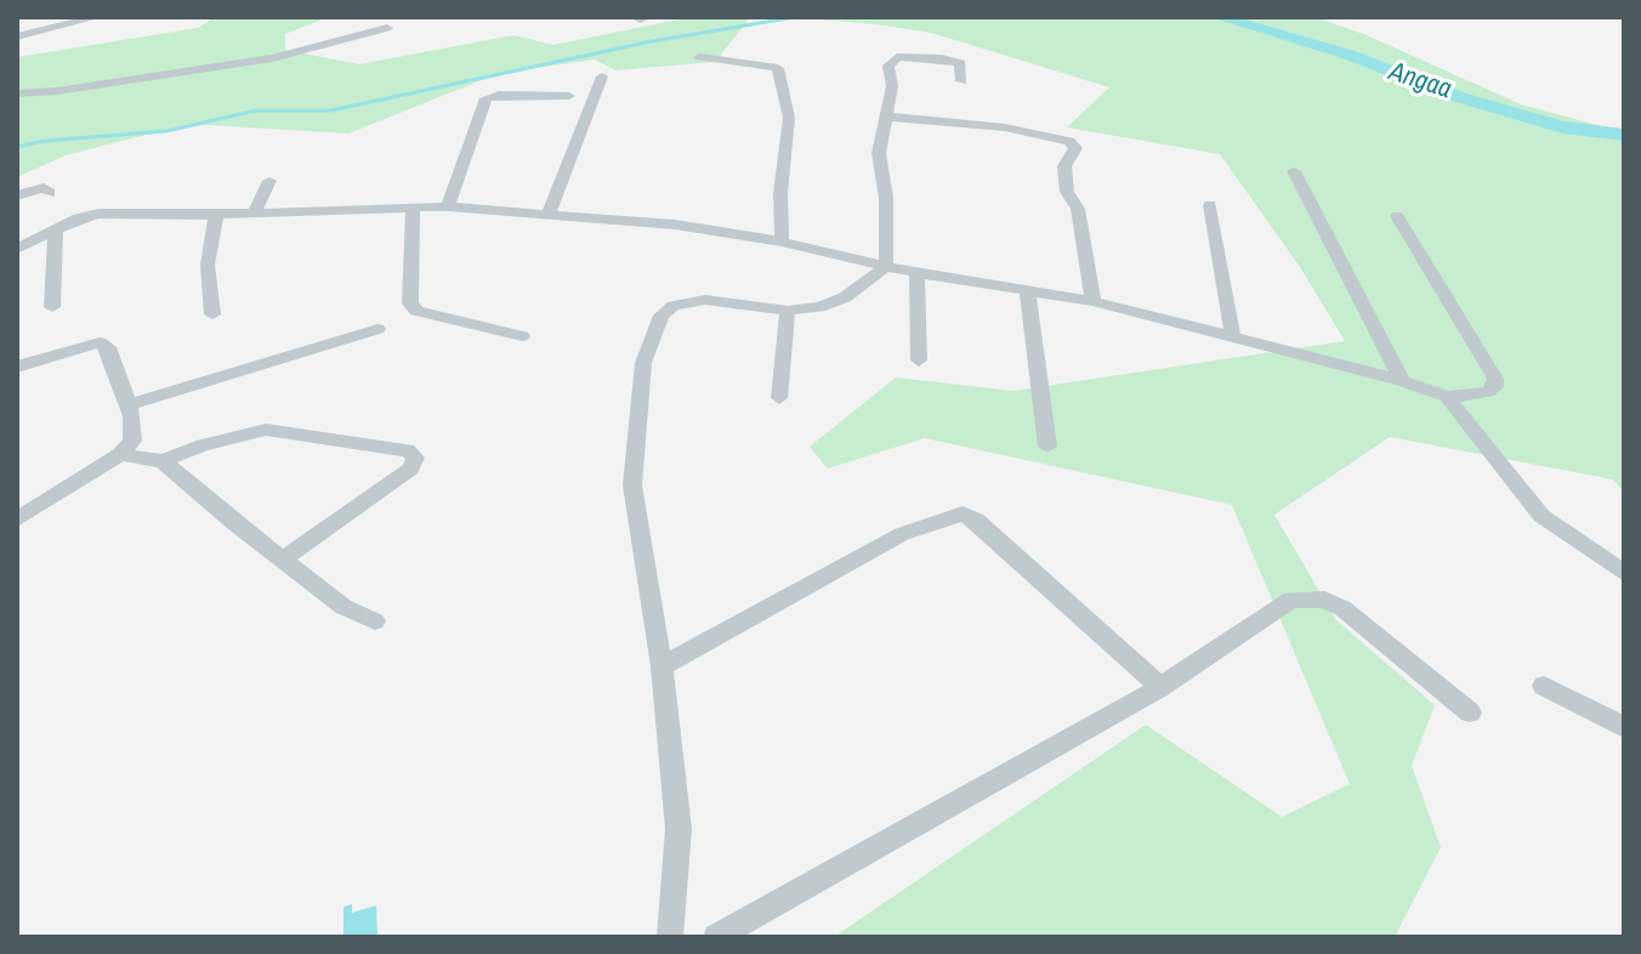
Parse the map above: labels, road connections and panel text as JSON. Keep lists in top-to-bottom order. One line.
{"water":["Angaa"]}
